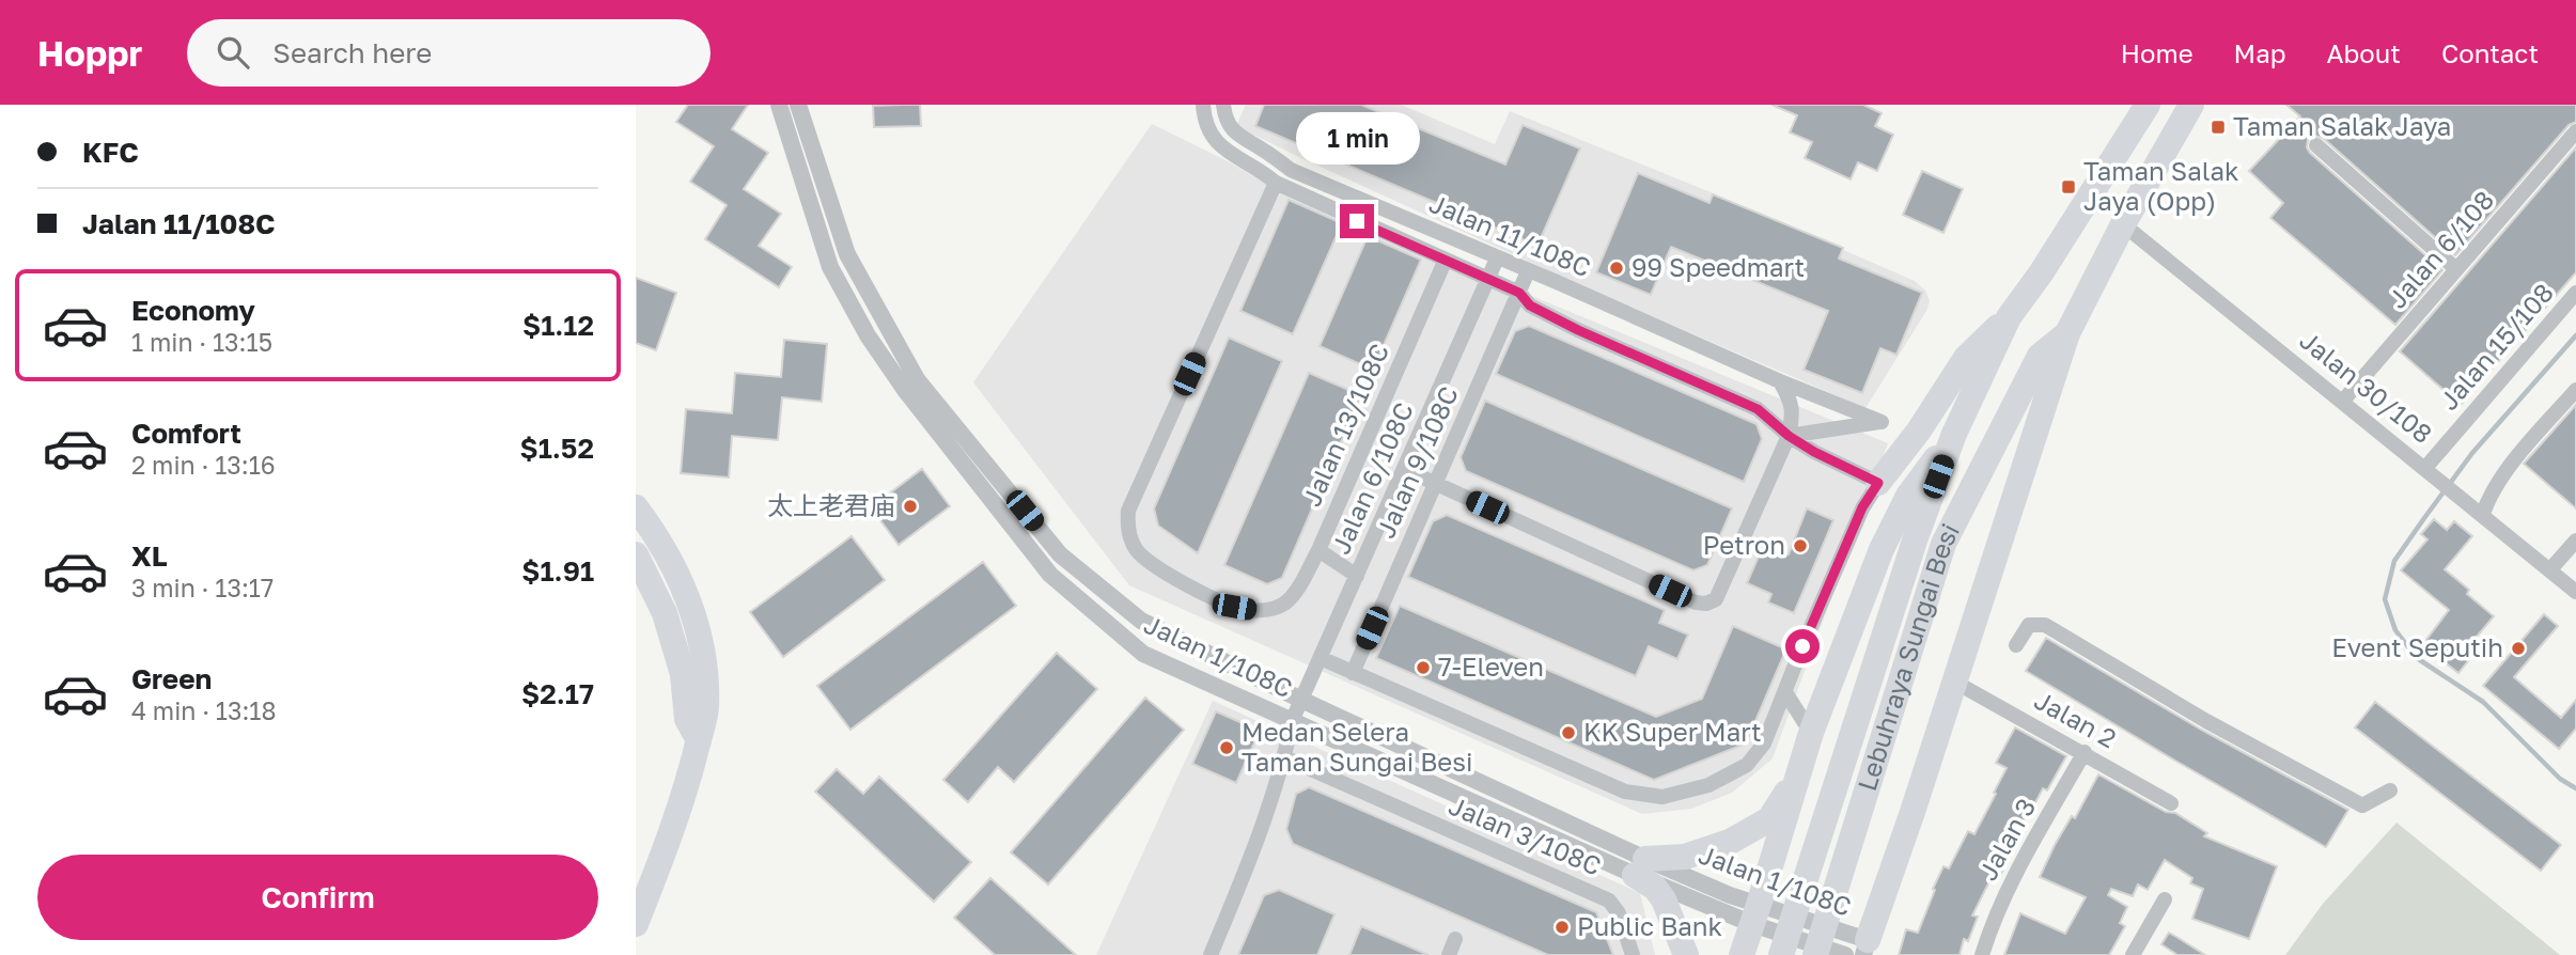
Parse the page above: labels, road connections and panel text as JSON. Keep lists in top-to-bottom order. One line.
{"streets":{"highway":["Lebuhraya Sungai Besi"],"street":["Jalan 11/108C","Jalan 6/108","Jalan 15/108","Jalan 30/108","Jalan 13/108C","Jalan 9/108C","Jalan 6/108C","Jalan 1/108C","Jalan 2","Jalan 3/108C","Jalan 3"]},"crossings":[["Jalan 11/108C","Jalan 13/108C"],["Jalan 11/108C","Jalan 9/108C"],["Jalan 11/108C","Jalan 6/108C"],["Jalan 6/108","Jalan 30/108"],["Jalan 15/108","Jalan 30/108"],["Jalan 30/108","Lebuhraya Sungai Besi"],["Jalan 6/108C","Jalan 1/108C"],["Jalan 6/108C","Jalan 3/108C"],["Jalan 2","Jalan 3"]],"places":{"transit":["Taman Salak Jaya","Taman Salak Jaya (Opp)"],"other":["99 Speedmart","太上老君庙","Petron","Event Seputih","7-Eleven","KK Super Mart","Medan Selera Taman Sungai Besi","Public Bank"]},"page":{"header":"Hoppr","search":"Search here","nav":["Home","Map","About","Contact"],"banner":["KFC","Jalan 11/108C"],"bubble":"1 min","list":[{"name":"Economy","note":"1 min · 13:15","value":"$1.12"},{"name":"Comfort","note":"2 min · 13:16","value":"$1.52"},{"name":"XL","note":"3 min · 13:17","value":"$1.91"},{"name":"Green","note":"4 min · 13:18","value":"$2.17"}],"buttons":"Confirm"}}
